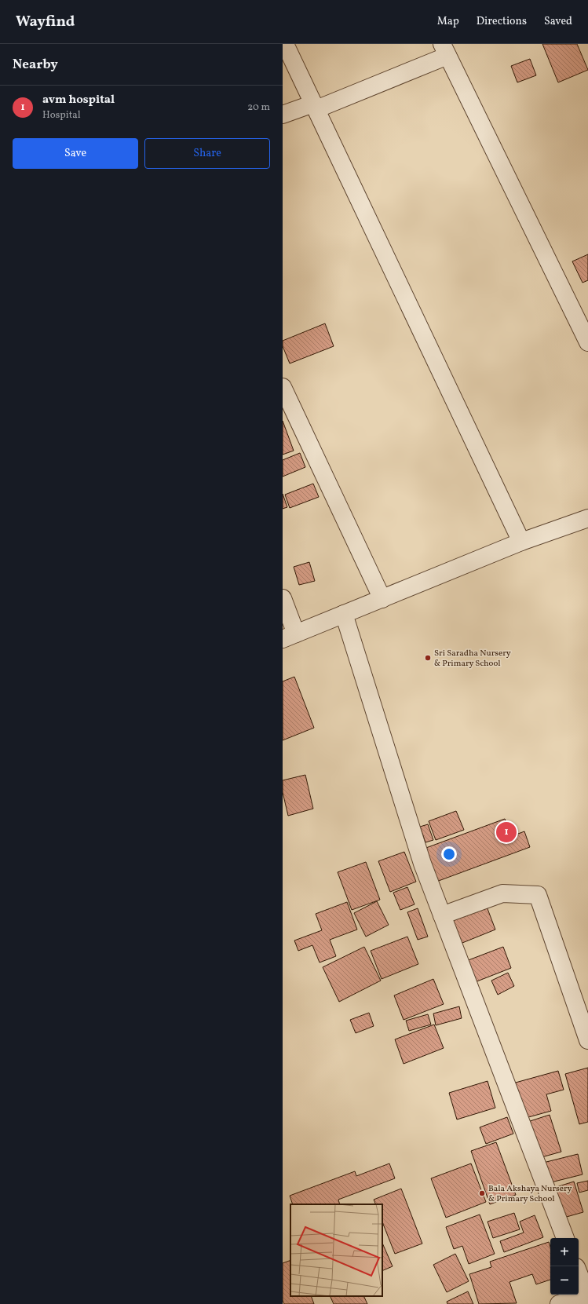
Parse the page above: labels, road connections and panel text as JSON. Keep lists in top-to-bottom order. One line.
{"places":["Sri Saradha Nursery & Primary School","Bala Akshaya Nursery & Primary School"],"page":{"header":"Wayfind","nav":["Map","Directions","Saved"],"heading":"Nearby","list":[{"mark":"1","name":"avm hospital","note":"Hospital","value":"20 m"}],"buttons":["Save","Share"],"pins":"1","map_buttons":["+","−"]}}
